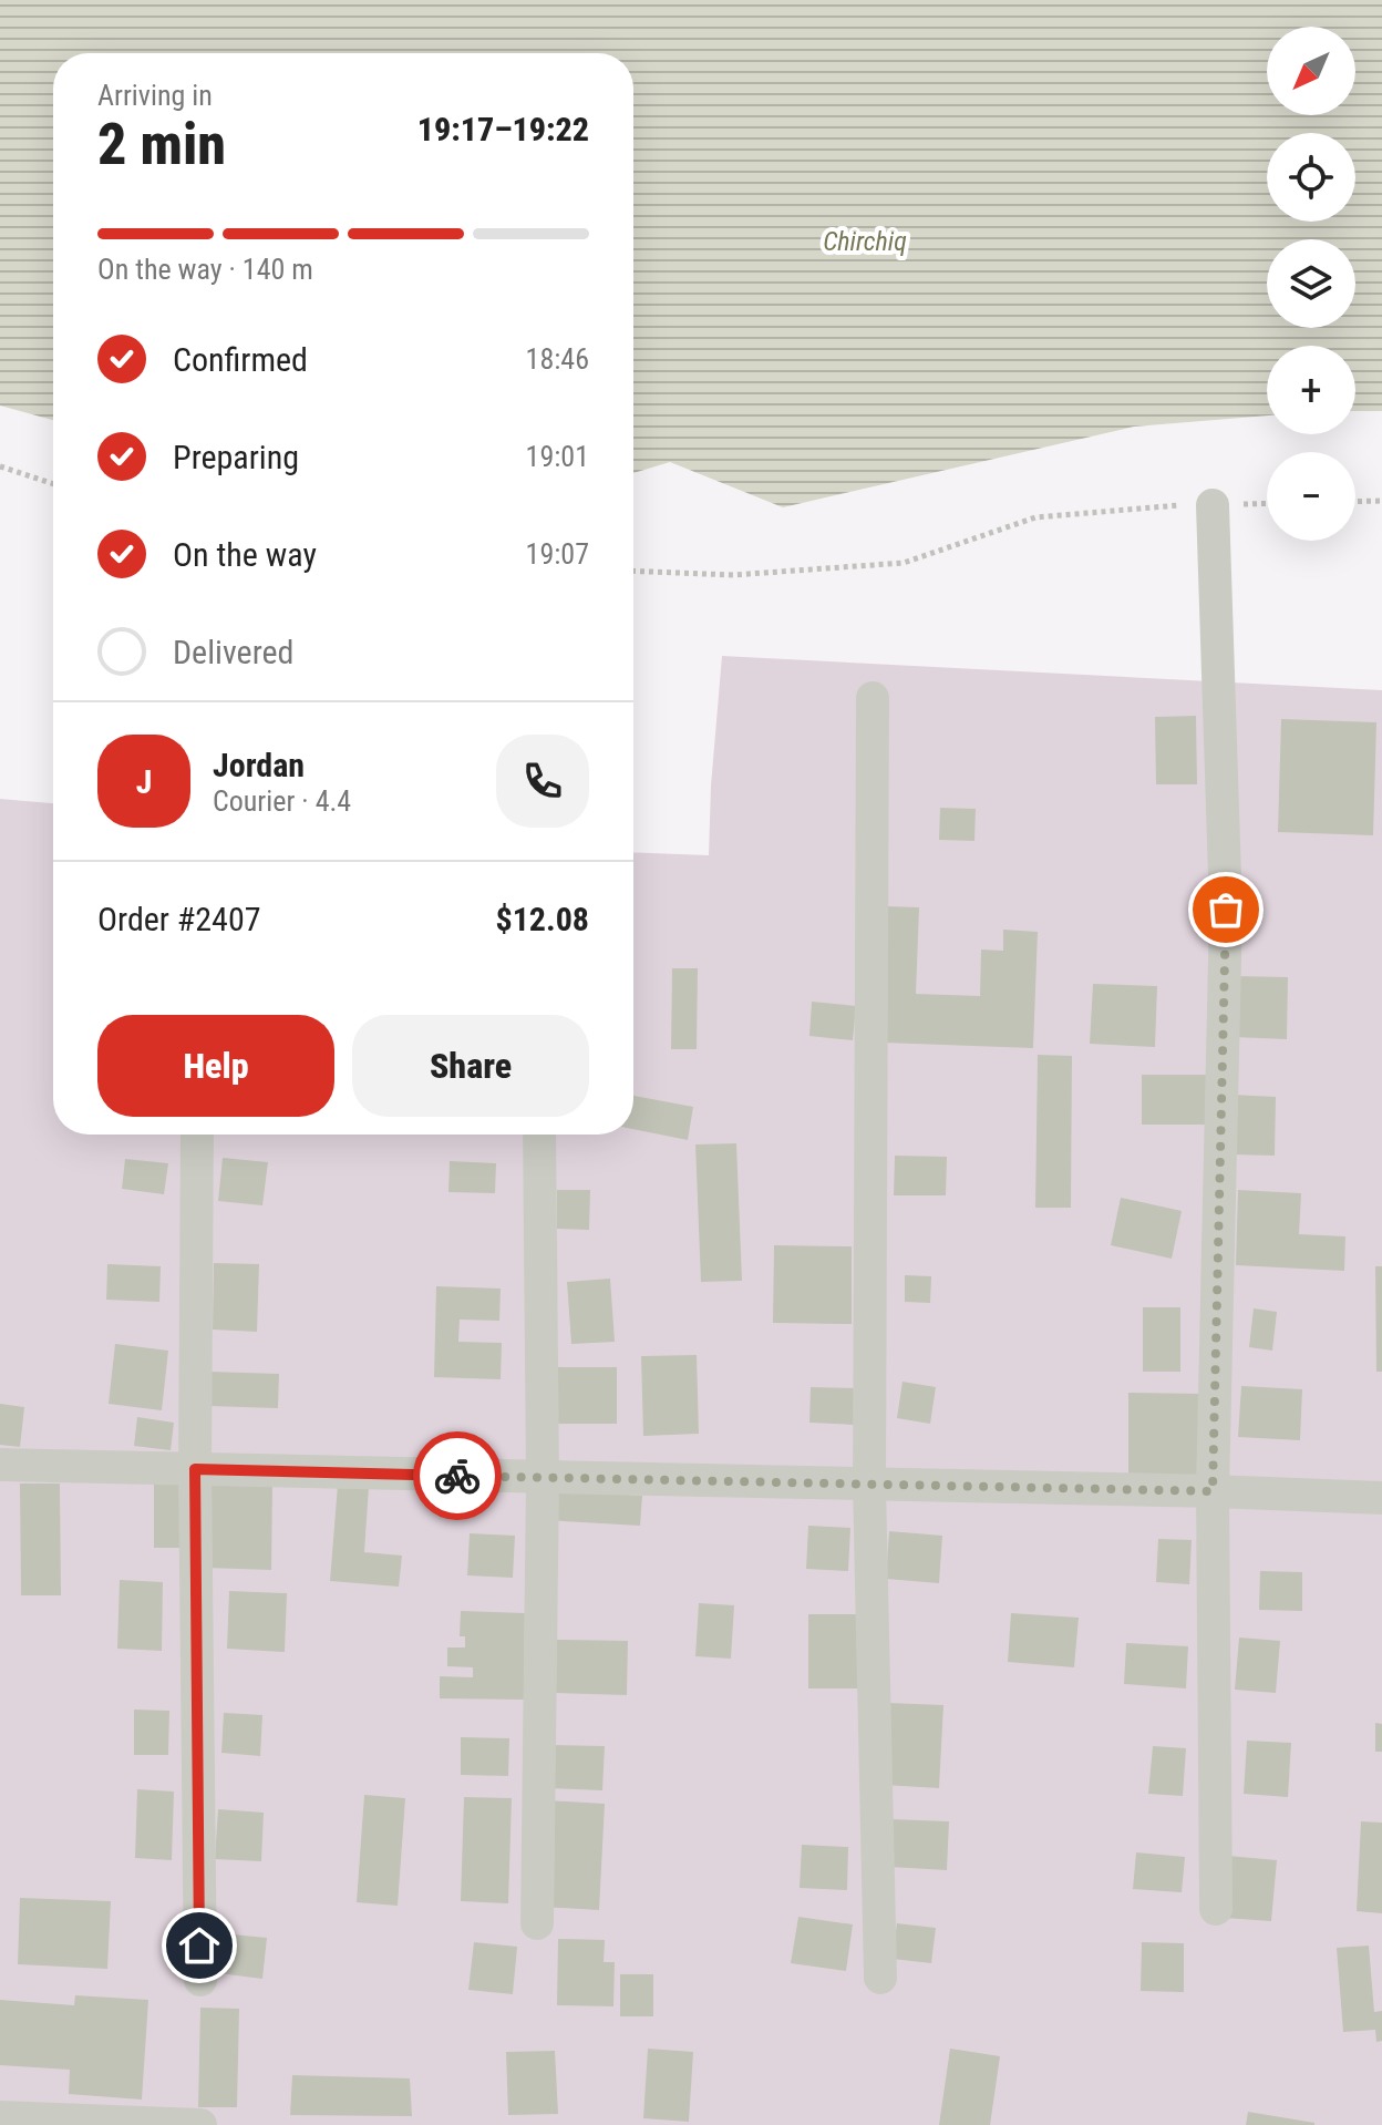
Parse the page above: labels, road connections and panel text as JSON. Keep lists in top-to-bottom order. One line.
{"water":["Chirchiq"],"north":"bottom left","page":{"map_buttons":["+","−"],"heading":["2 min","Arriving in","19:17–19:22"],"panel":["Jordan","Courier · 4.4","Order #2407","$12.08"],"bar":"On the way · 140 m","list":[["Confirmed","18:46"],["Preparing","19:01"],["On the way","19:07"],"Delivered"],"round":"J","buttons":["Help","Share"]}}
